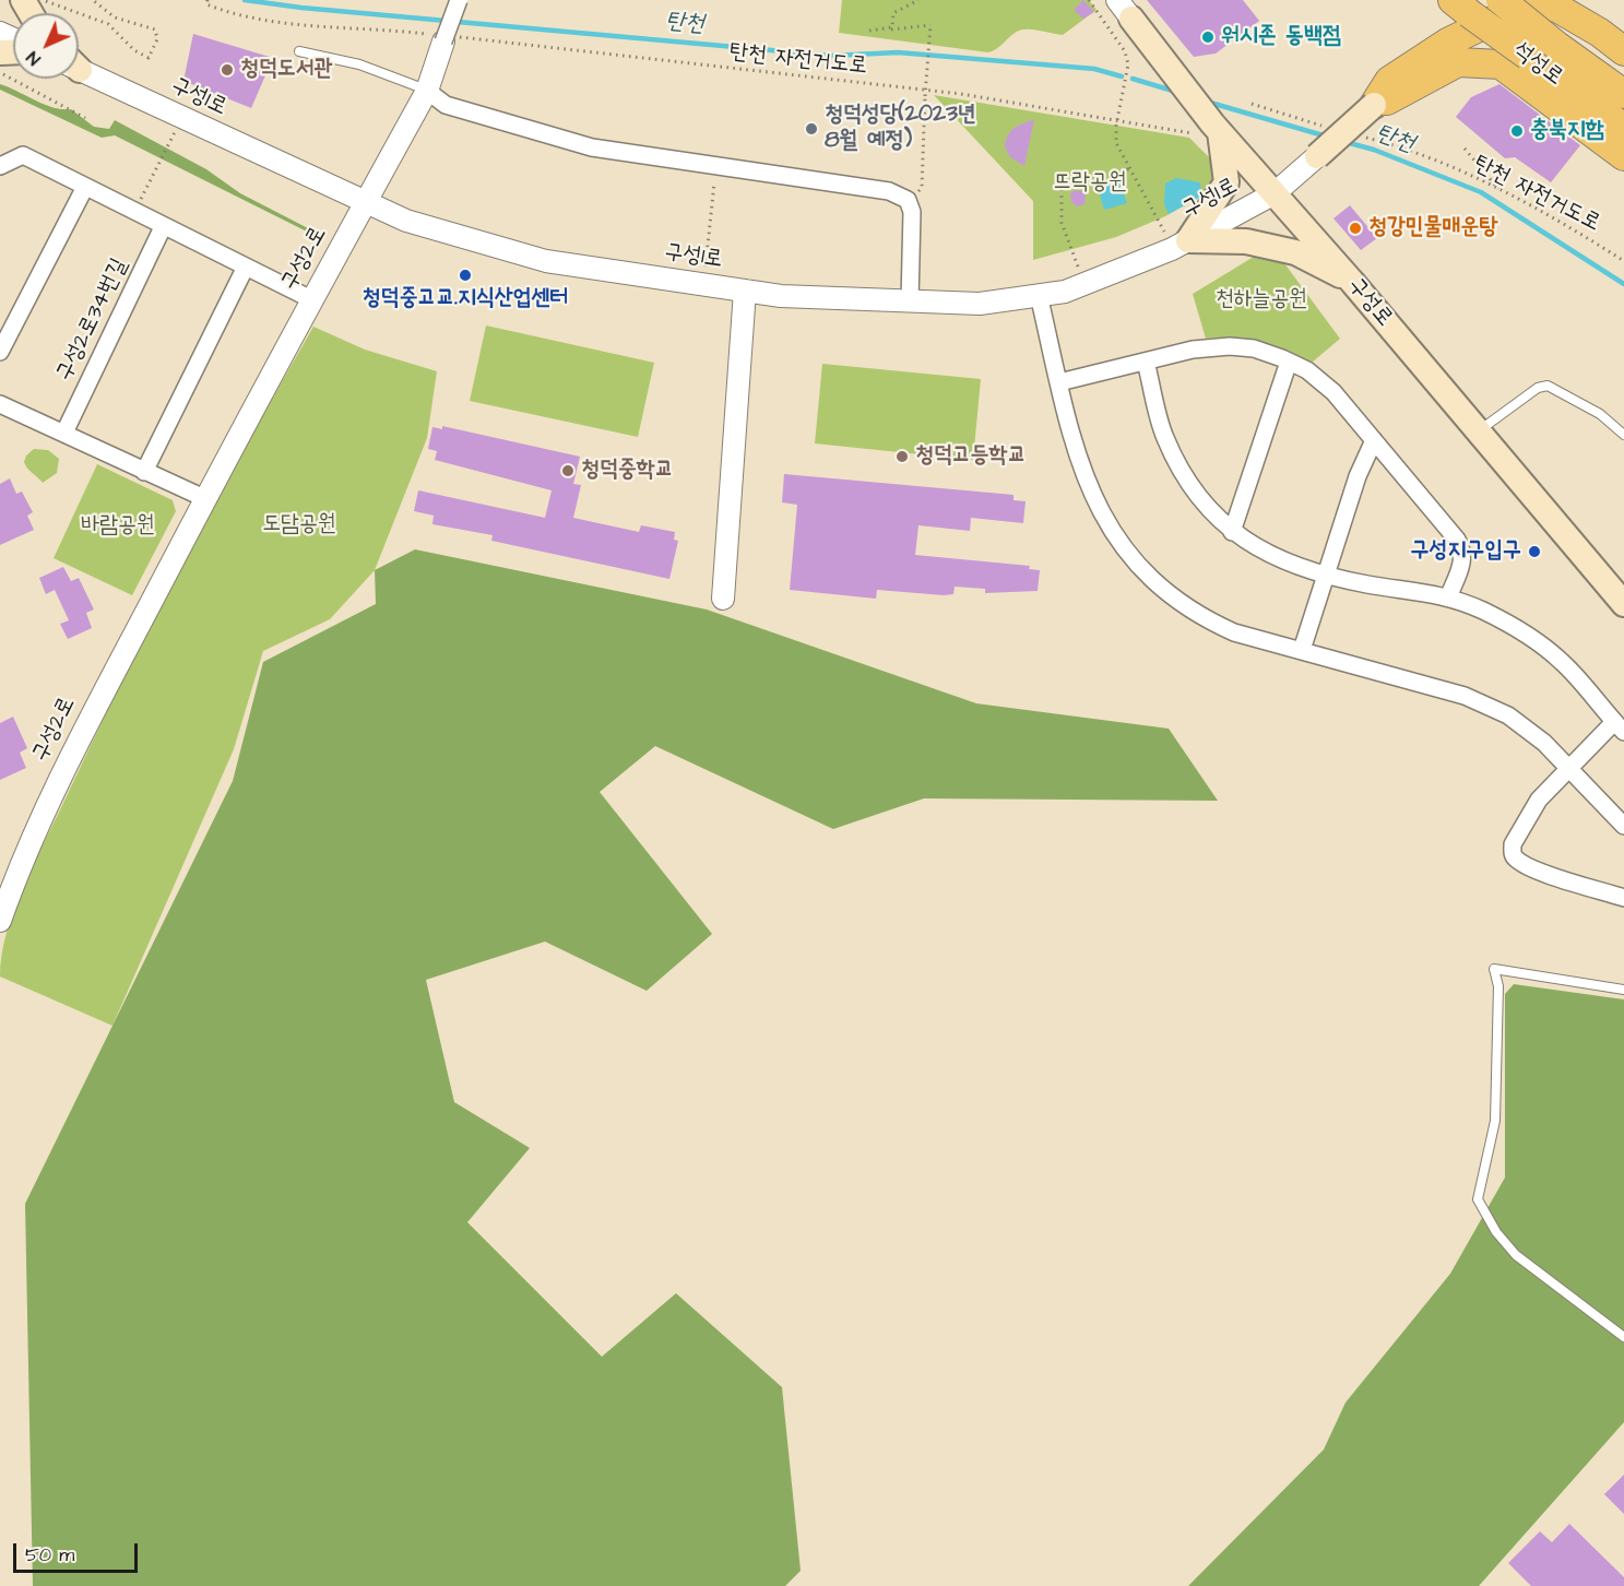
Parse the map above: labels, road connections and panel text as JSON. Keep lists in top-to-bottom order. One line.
{"streets":{"highway":["석성로"],"main road":["구성로"],"street":["구성1로","구성2로","구성2로34번길"],"path":["탄천 자전거도로"]},"crossings":[["탄천 자전거도로","구성2로"],["탄천 자전거도로","구성로"],["구성1로","구성2로"],["구성1로","구성로"]],"water":["탄천"],"parks":["뜨락공원","천하늘공원","도담공원","바람공원"],"places":["워시존 동백점","청덕도서관","청덕성당(2023년 8월 예정)","충북지함","청강민물매운탕","청덕중고교.지식산업센터","청덕고등학교","청덕중학교","구성지구입구"],"scale_bar":"50 m","north":"bottom left"}
